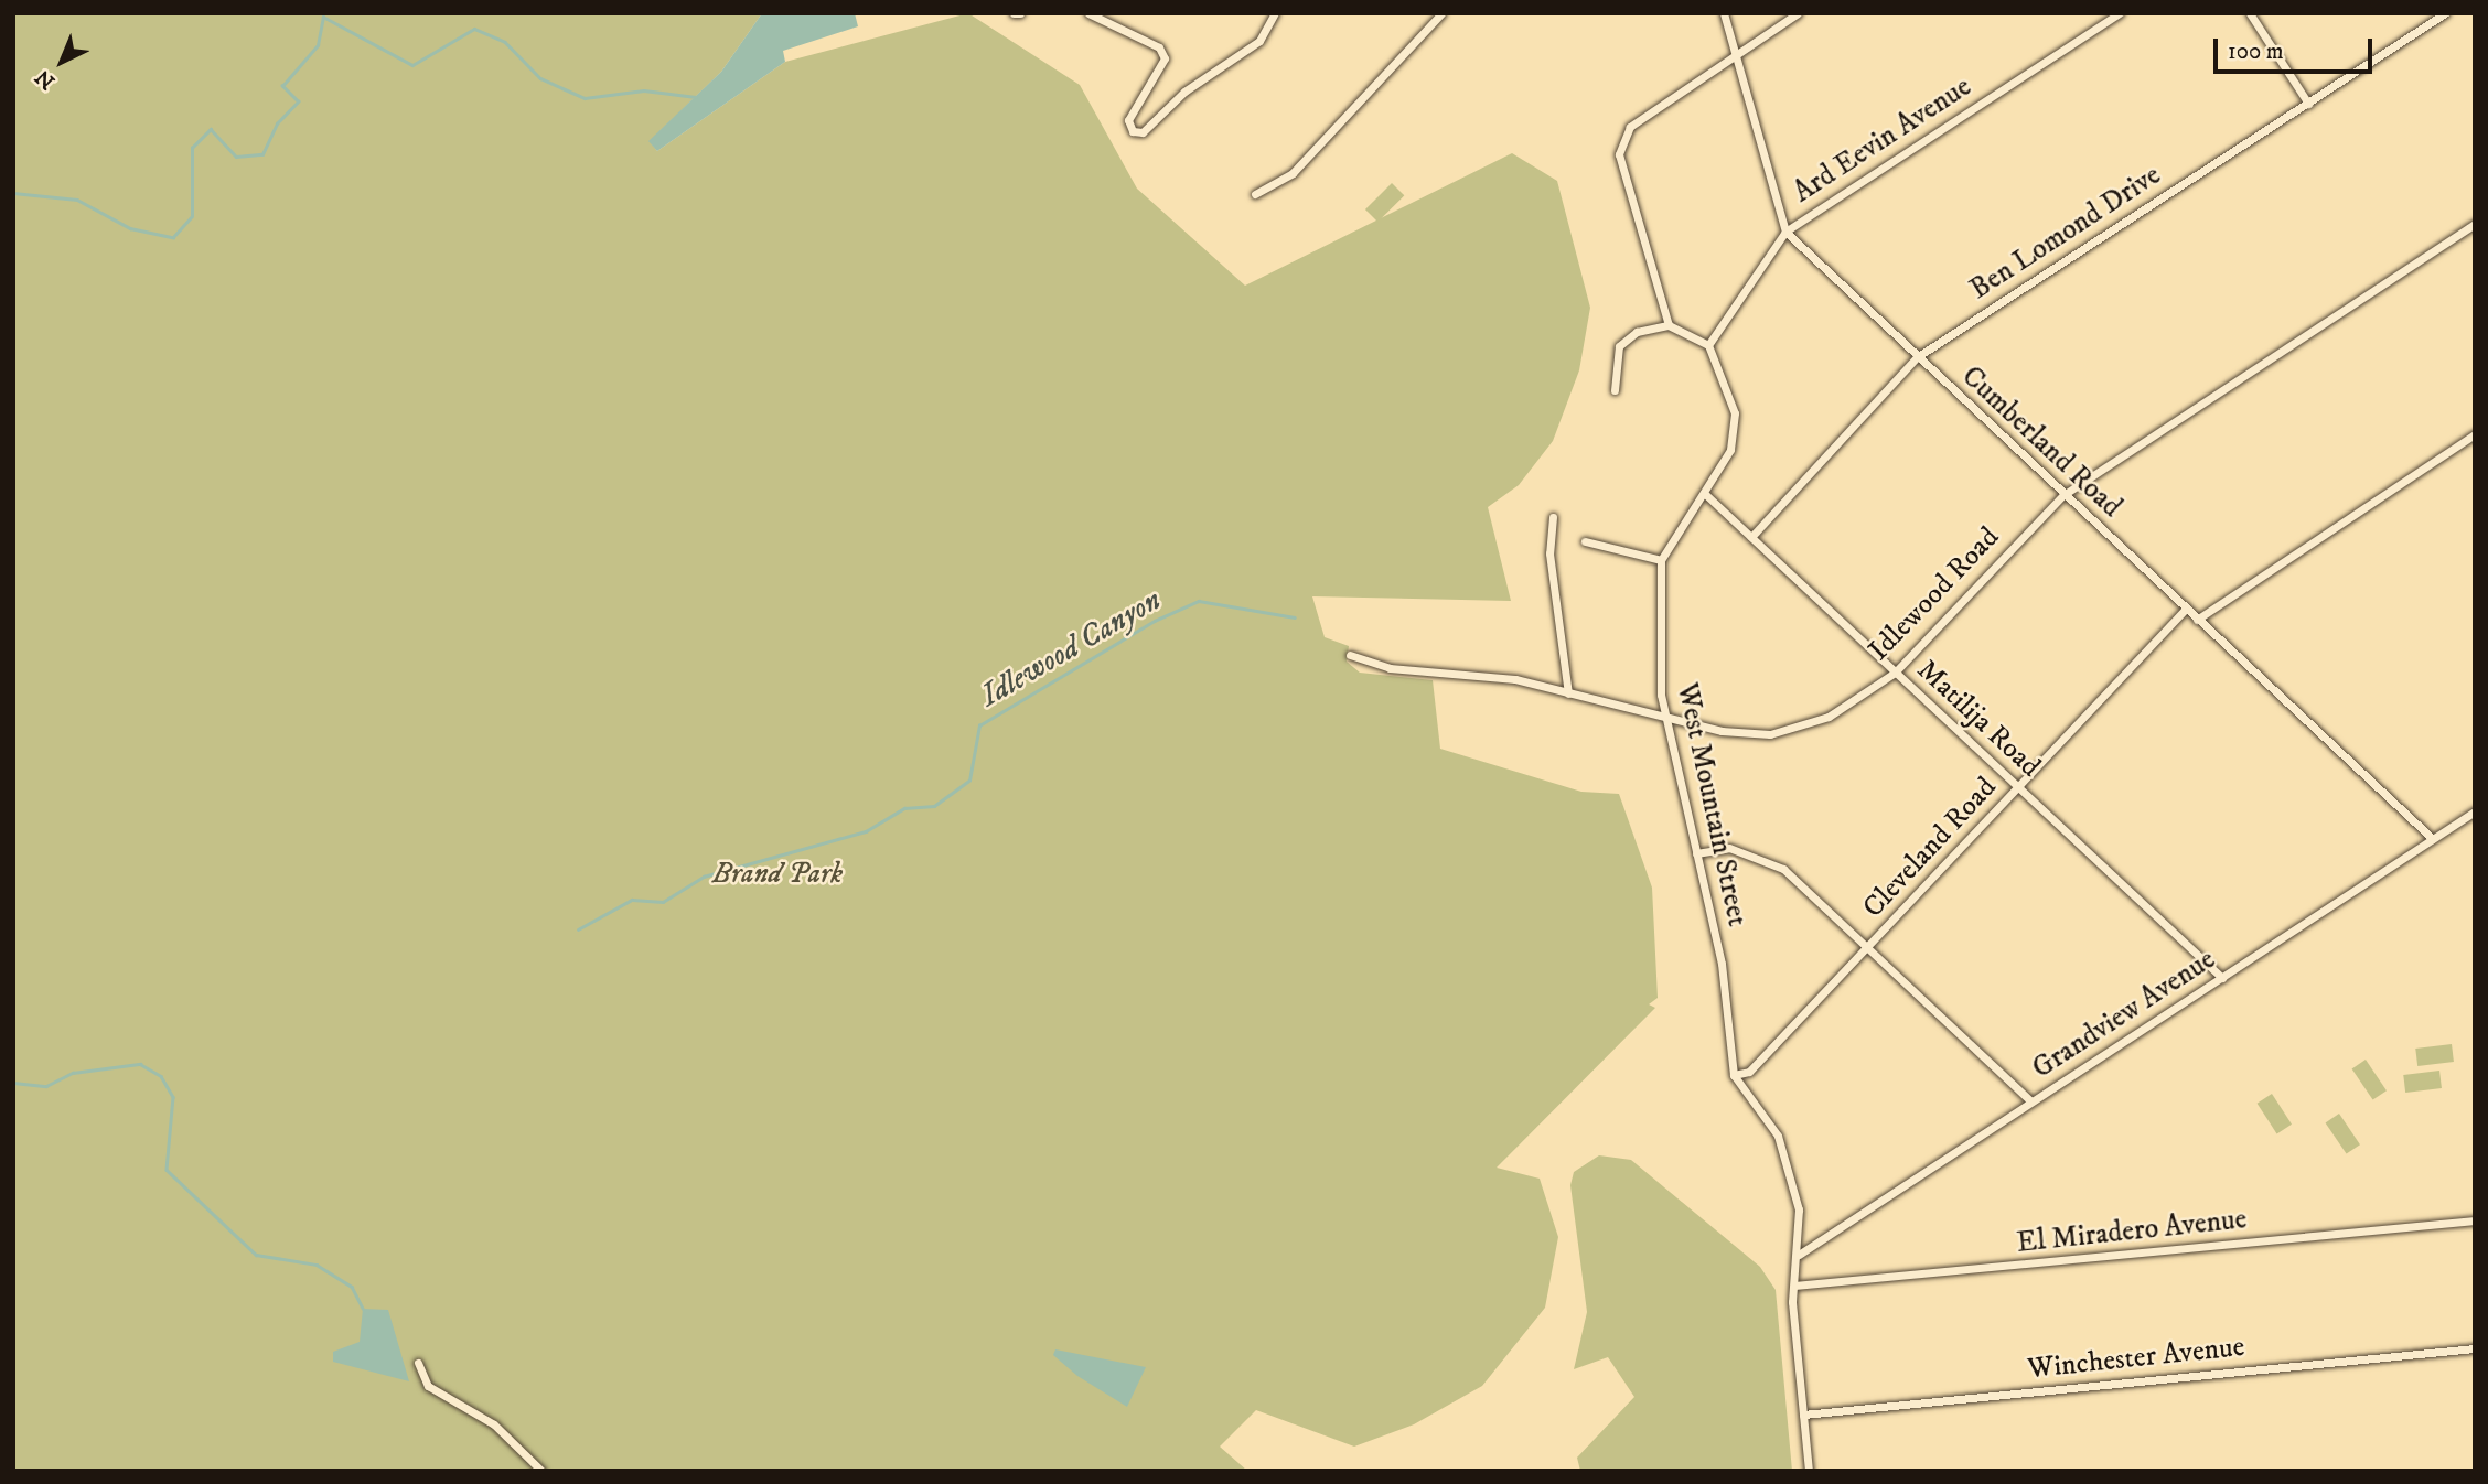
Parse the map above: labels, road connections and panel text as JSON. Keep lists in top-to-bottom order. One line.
{"streets":{"street":["Ard Eevin Avenue","Ben Lomond Drive","Cumberland Road","Idlewood Road","Matilija Road","West Mountain Street","Cleveland Road","Grandview Avenue","El Miradero Avenue","Winchester Avenue"]},"crossings":[["Ard Eevin Avenue","Cumberland Road"],["Ben Lomond Drive","Cumberland Road"],["Ben Lomond Drive","Matilija Road"],["Cumberland Road","Idlewood Road"],["Cumberland Road","Cleveland Road"],["Cumberland Road","Grandview Avenue"],["Idlewood Road","Matilija Road"],["Idlewood Road","West Mountain Street"],["Matilija Road","Cleveland Road"],["Matilija Road","Grandview Avenue"],["West Mountain Street","Cleveland Road"]],"water":["Idlewood Canyon"],"parks":["Brand Park"],"scale_bar":"100 m","north":"bottom left"}
